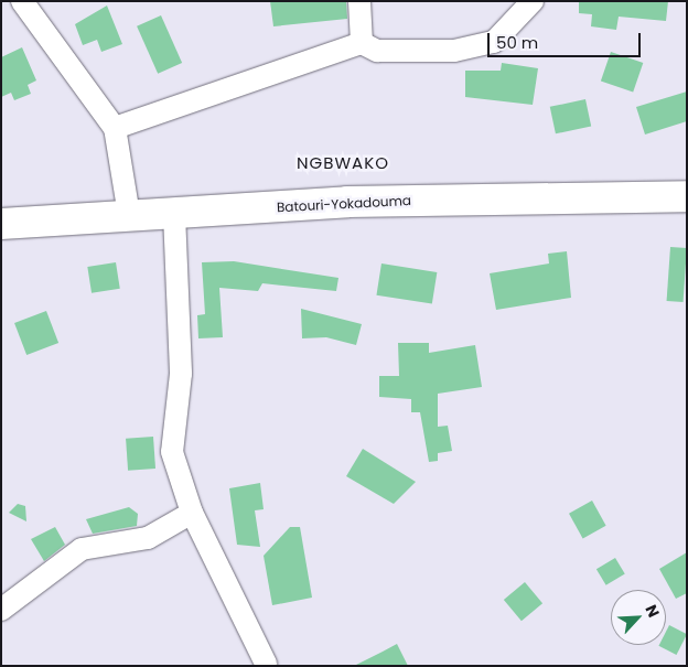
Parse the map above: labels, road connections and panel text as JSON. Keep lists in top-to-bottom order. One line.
{"streets":{"highway":["Batouri-Yokadouma"]},"districts":["NGBWAKO"],"scale_bar":"50 m","north":"top right"}
